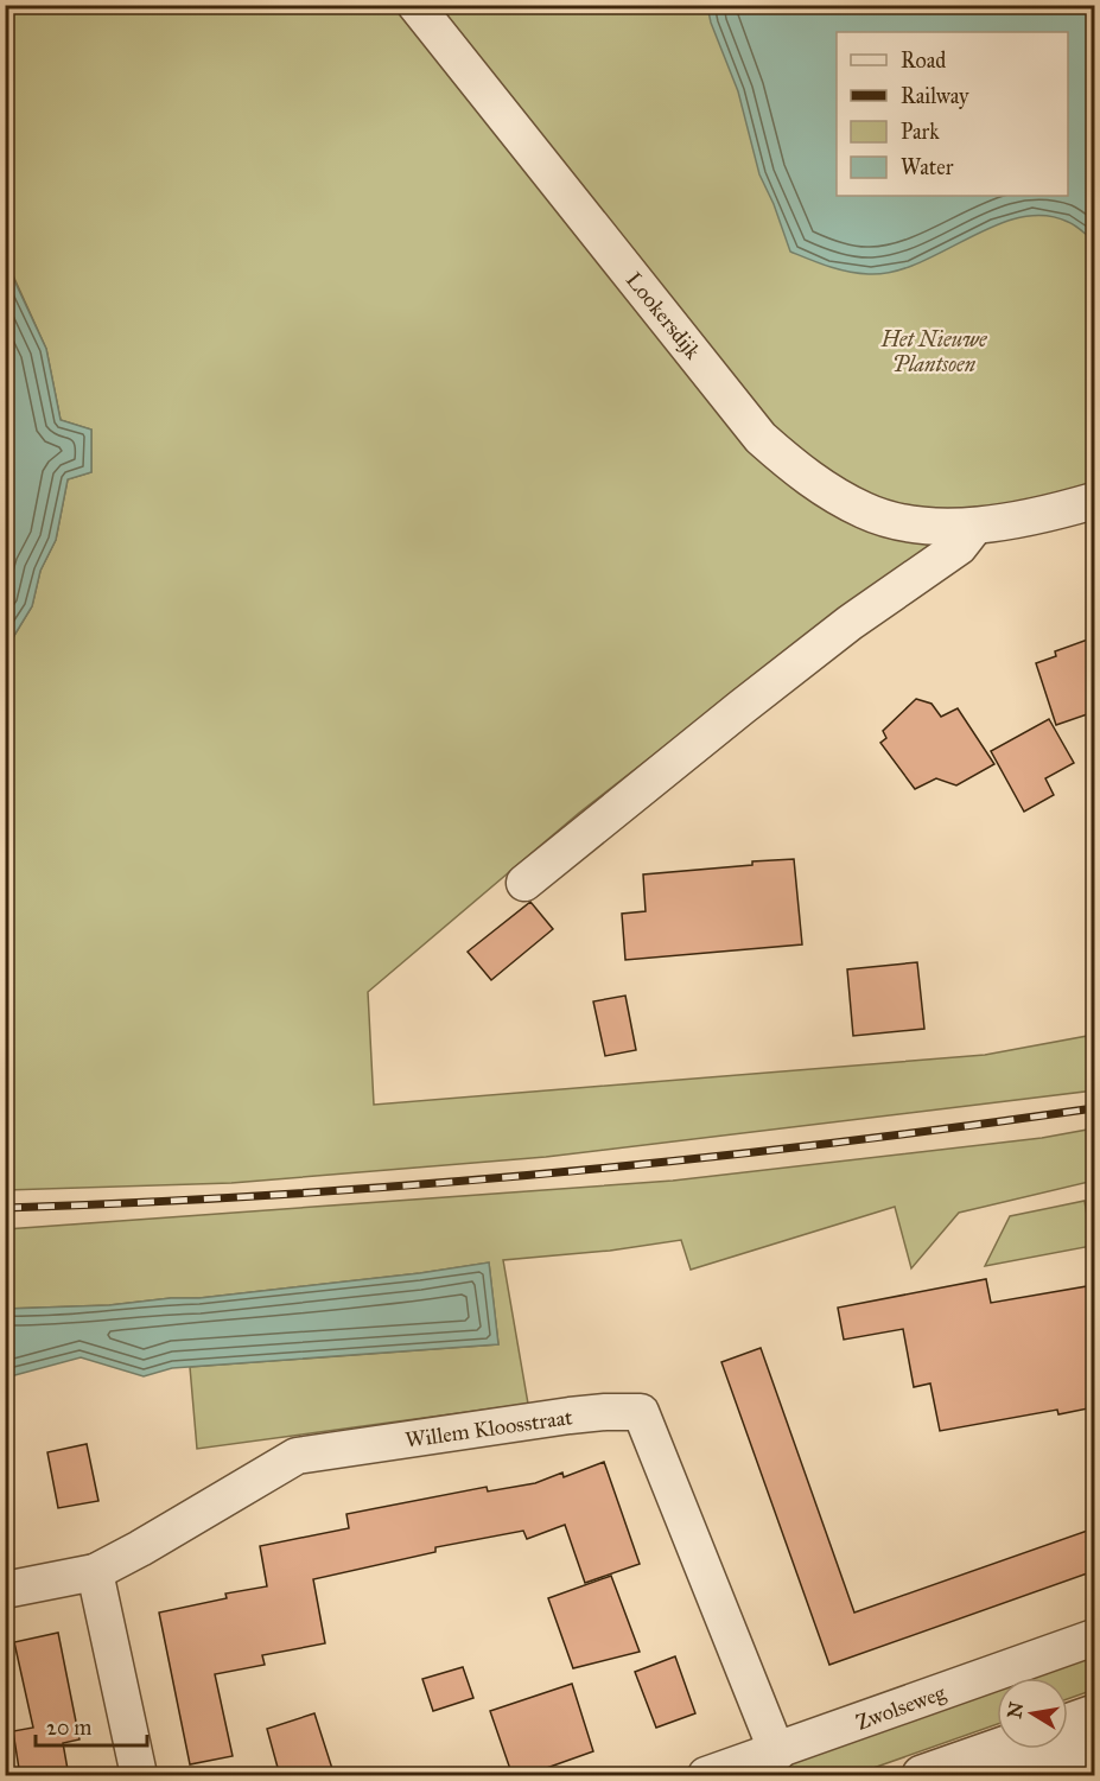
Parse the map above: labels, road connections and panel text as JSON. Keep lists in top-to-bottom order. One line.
{"streets":{"street":["Lookersdijk","Willem Kloosstraat","Zwolseweg"]},"crossings":[["Willem Kloosstraat","Zwolseweg"]],"parks":["Het Nieuwe Plantsoen"],"legend":["Road","Railway","Park","Water"],"scale_bar":"20 m","north":"left"}
